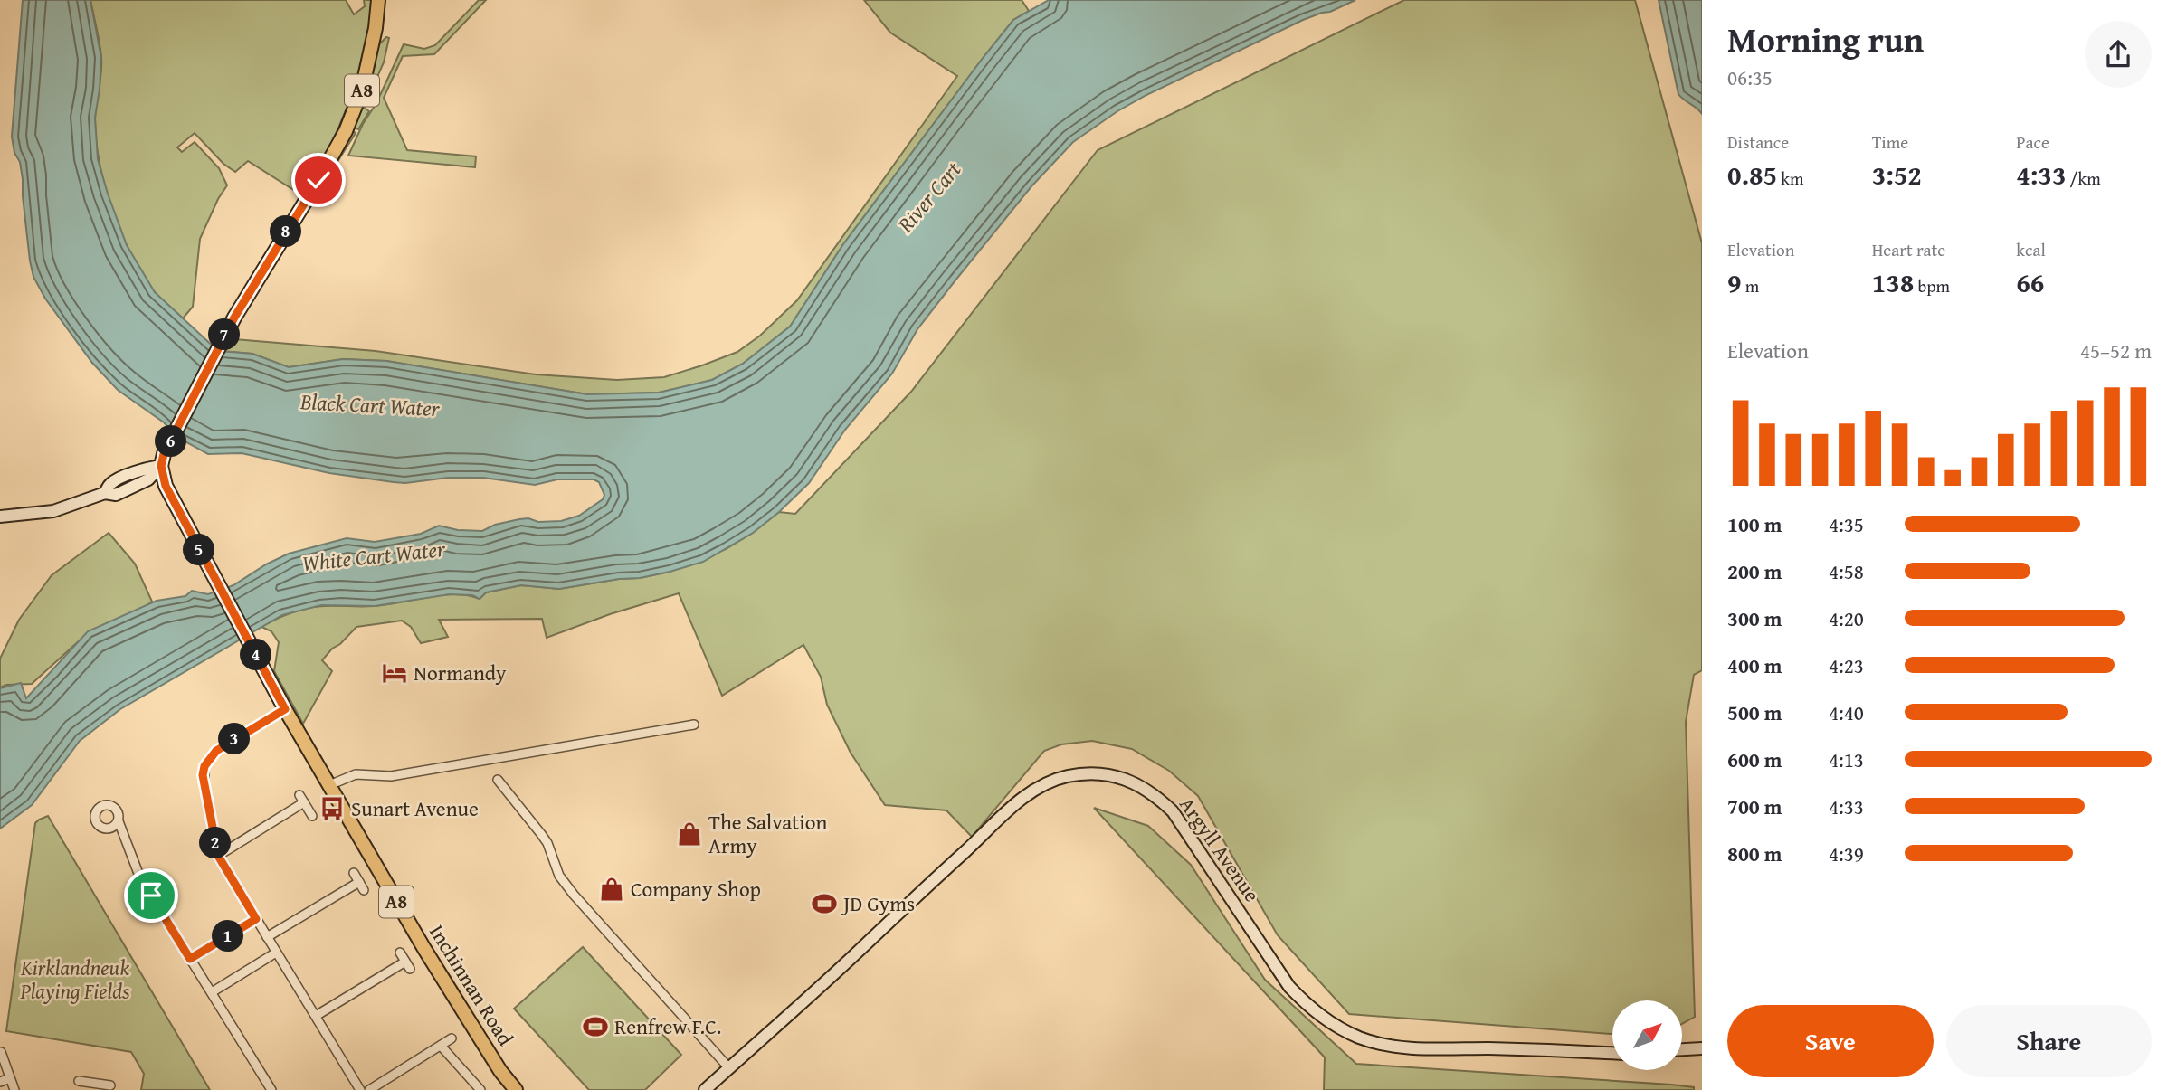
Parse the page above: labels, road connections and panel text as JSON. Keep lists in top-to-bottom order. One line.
{"streets":{"main road":["A8","Inchinnan Road"],"street":["Argyll Avenue"]},"crossings":[["A8","Inchinnan Road"]],"water":["River Cart","Black Cart Water","White Cart Water"],"parks":["Kirklandneuk Playing Fields"],"places":{"hotel":["Normandy"],"bus stop":["Sunart Avenue"],"shop":["The Salvation Army","Company Shop"],"sports":["JD Gyms","Renfrew F.C."]},"north":"top right","page":{"heading":["Morning run","06:35"],"stats":[["Distance","0.85 km"],["Time","3:52"],["Pace","4:33 /km"],["Elevation","9 m"],["Heart rate","138 bpm"],["kcal","66"]],"pins":["8","7","6","5","4","3","2","1"],"chart":["Elevation","45–52 m"],"list":[{"name":"100 m","note":"4:35"},{"name":"200 m","note":"4:58"},{"name":"300 m","note":"4:20"},{"name":"400 m","note":"4:23"},{"name":"500 m","note":"4:40"},{"name":"600 m","note":"4:13"},{"name":"700 m","note":"4:33"},{"name":"800 m","note":"4:39"}],"buttons":["Save","Share"]}}
